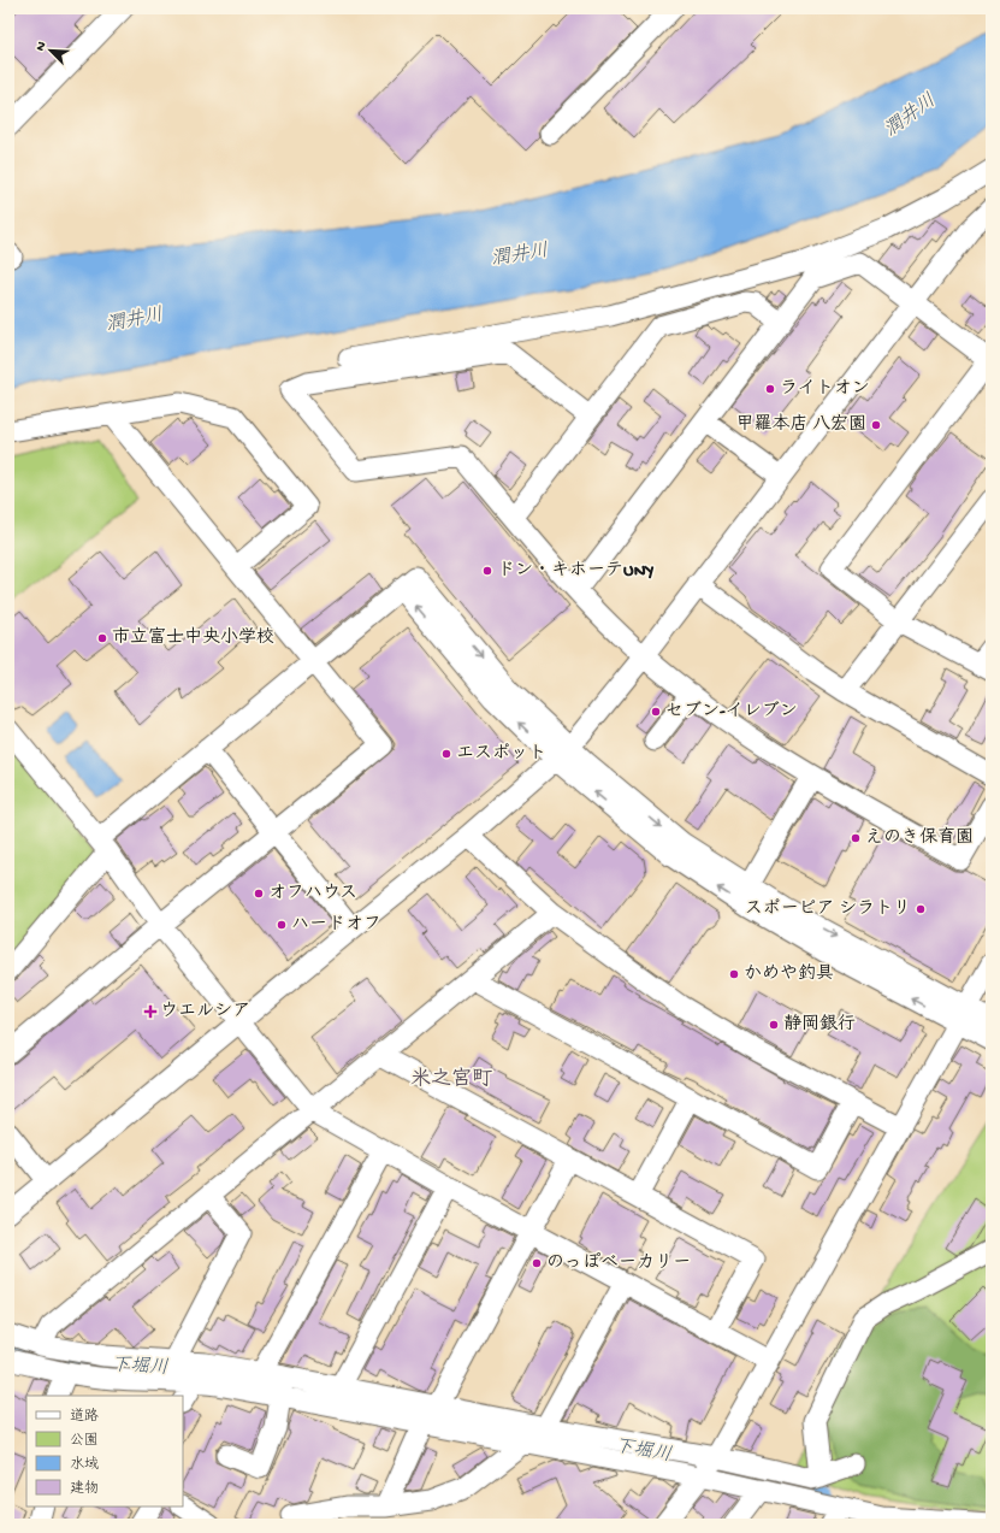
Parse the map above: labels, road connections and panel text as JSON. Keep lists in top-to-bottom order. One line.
{"districts":["米之宮町"],"water":["潤井川","下堀川"],"places":{"other":["ライトオン","甲羅本店 八宏園","ドン・キホーテUNY","市立富士中央小学校","セブン-イレブン","エスポット","えのき保育園","オフハウス","スポーピア シラトリ","ハードオフ","かめや釣具","静岡銀行","のっぽベーカリー"],"health":["ウエルシア"]},"legend":["道路","公園","水域","建物"],"north":"top left"}
